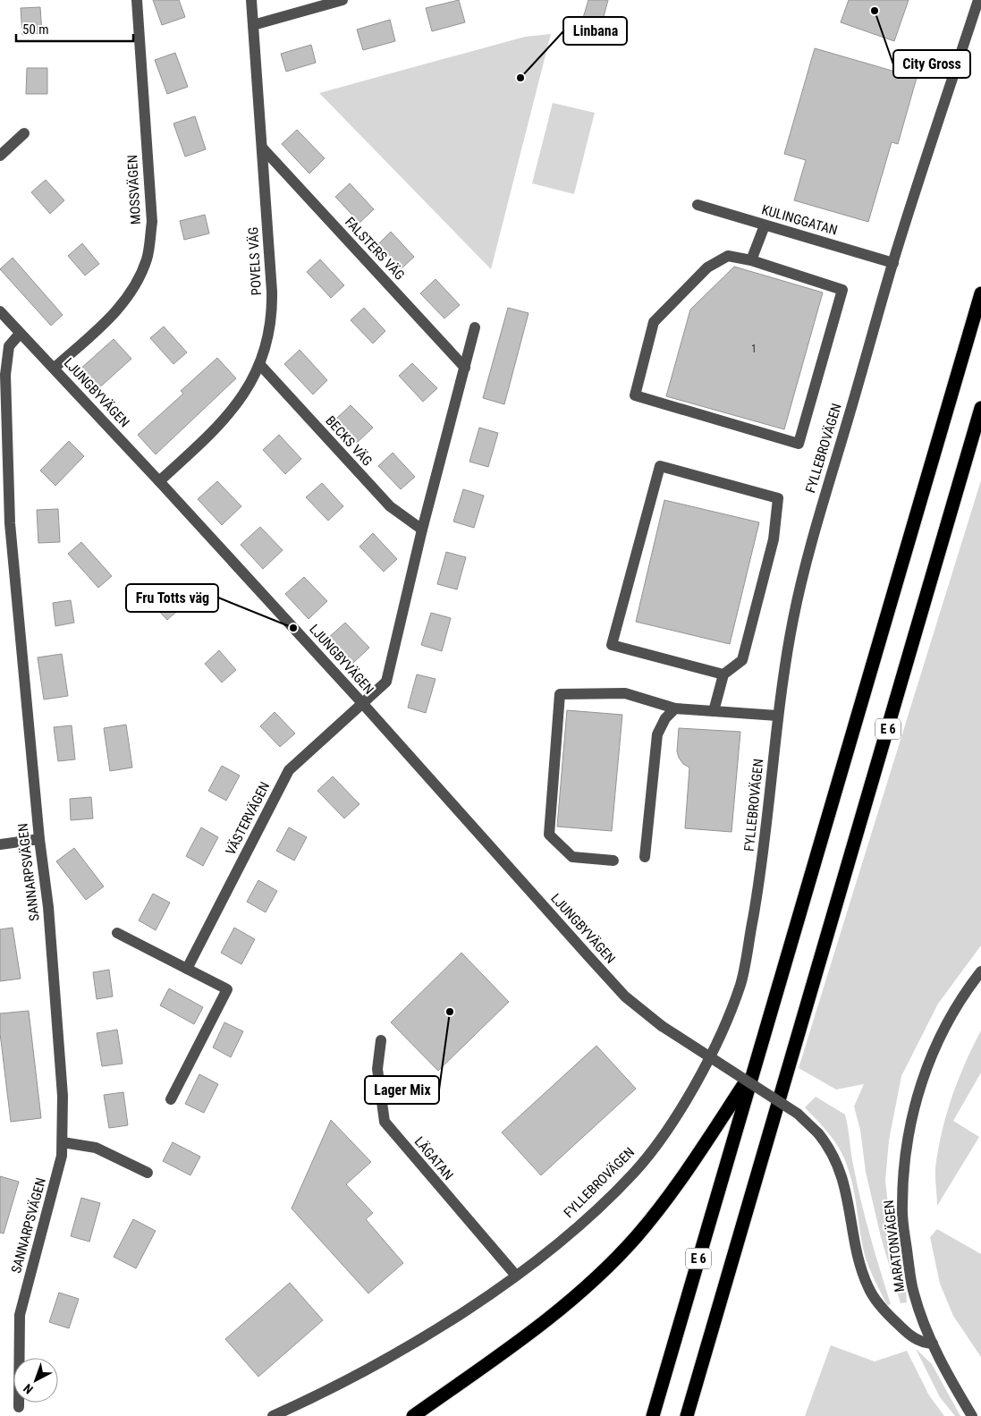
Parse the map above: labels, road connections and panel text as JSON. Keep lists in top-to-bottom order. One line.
{"streets":{"highway":["E 6"],"street":["MOSSVÄGEN","KULINGGATAN","FALSTERS VÄG","POVELS VÄG","LJUNGBYVÄGEN","BECKS VÄG","FYLLEBROVÄGEN","VÄSTERVÄGEN","SANNARPSVÄGEN","LÄGATAN","MARATONVÄGEN"]},"crossings":[["MOSSVÄGEN","LJUNGBYVÄGEN"],["KULINGGATAN","FYLLEBROVÄGEN"],["FALSTERS VÄG","POVELS VÄG"],["FALSTERS VÄG","VÄSTERVÄGEN"],["POVELS VÄG","LJUNGBYVÄGEN"],["POVELS VÄG","BECKS VÄG"],["LJUNGBYVÄGEN","VÄSTERVÄGEN"],["LJUNGBYVÄGEN","SANNARPSVÄGEN"],["LJUNGBYVÄGEN","MARATONVÄGEN"],["BECKS VÄG","VÄSTERVÄGEN"],["FYLLEBROVÄGEN","LÄGATAN"]],"places":["City Gross","Linbana","Fru Totts väg","Lager Mix"],"house_numbers":["1"],"scale_bar":"50 m","north":"bottom left"}
